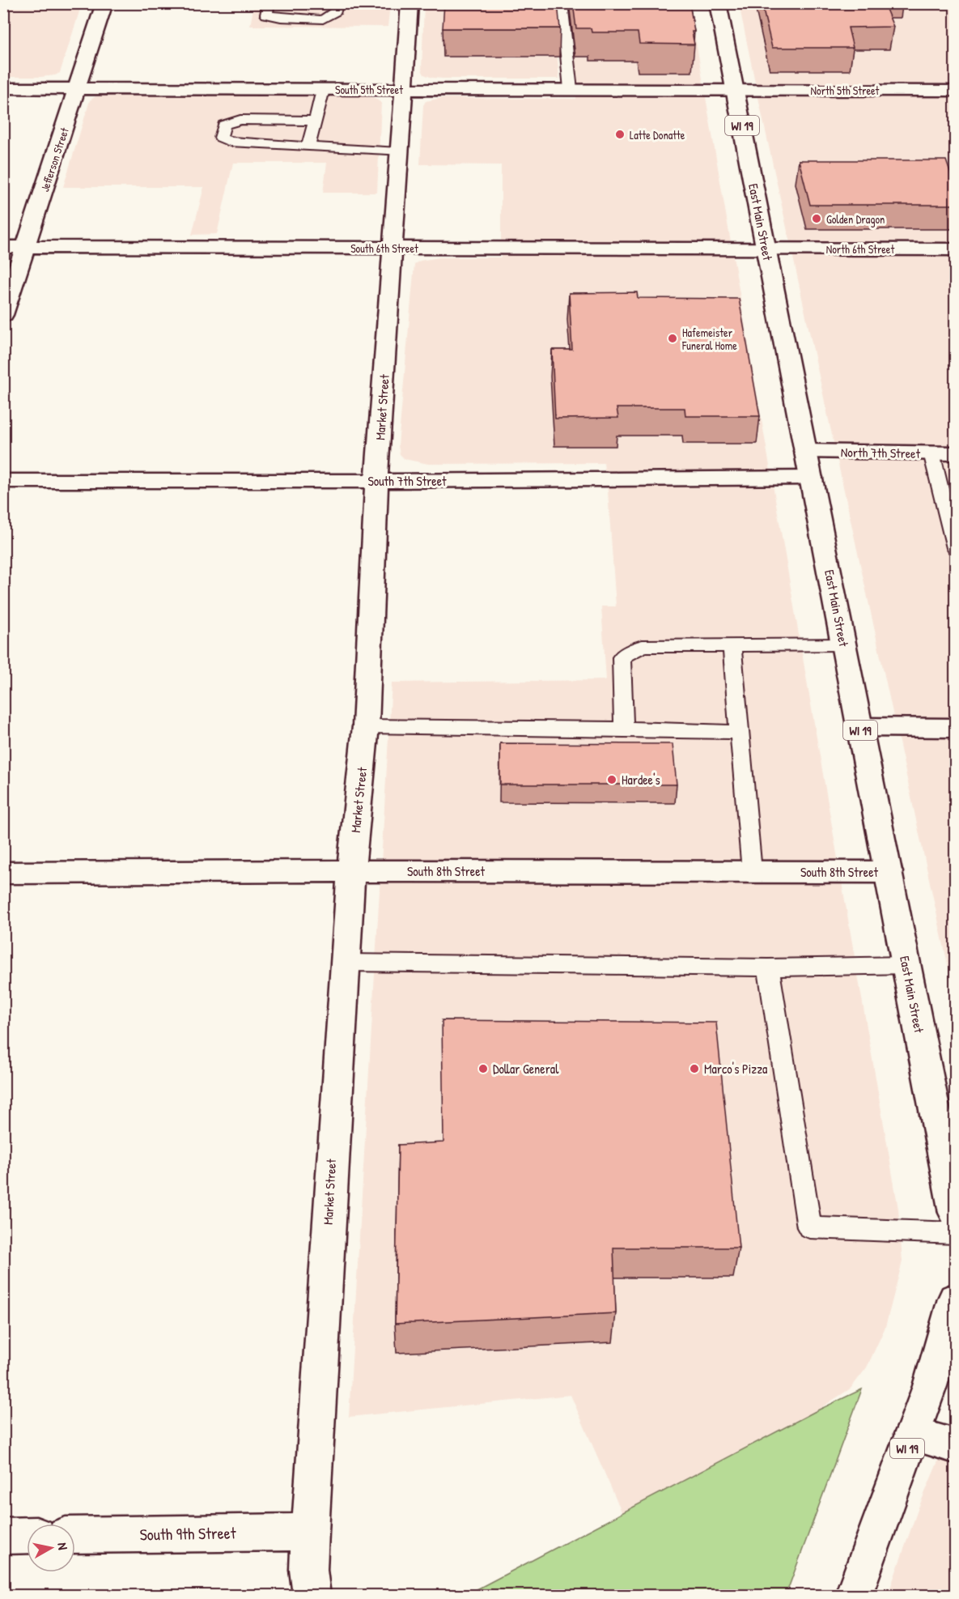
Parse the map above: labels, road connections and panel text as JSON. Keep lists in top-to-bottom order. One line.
{"streets":{"street":["South 5th Street","North 5th Street","WI 19","Jefferson Street","East Main Street","South 6th Street","North 6th Street","Market Street","North 7th Street","South 7th Street","South 8th Street","South 9th Street"]},"crossings":[["South 5th Street","North 5th Street"],["South 5th Street","Jefferson Street"],["South 5th Street","East Main Street"],["South 5th Street","Market Street"],["North 5th Street","East Main Street"],["Jefferson Street","South 6th Street"],["East Main Street","South 6th Street"],["East Main Street","North 6th Street"],["East Main Street","North 7th Street"],["East Main Street","South 7th Street"],["East Main Street","South 8th Street"],["South 6th Street","North 6th Street"],["South 6th Street","Market Street"],["Market Street","South 7th Street"],["Market Street","South 8th Street"],["Market Street","South 9th Street"]],"places":["Latte Donatte","Golden Dragon","Hafemeister Funeral Home","Hardee's","Dollar General","Marco's Pizza"],"north":"right"}
